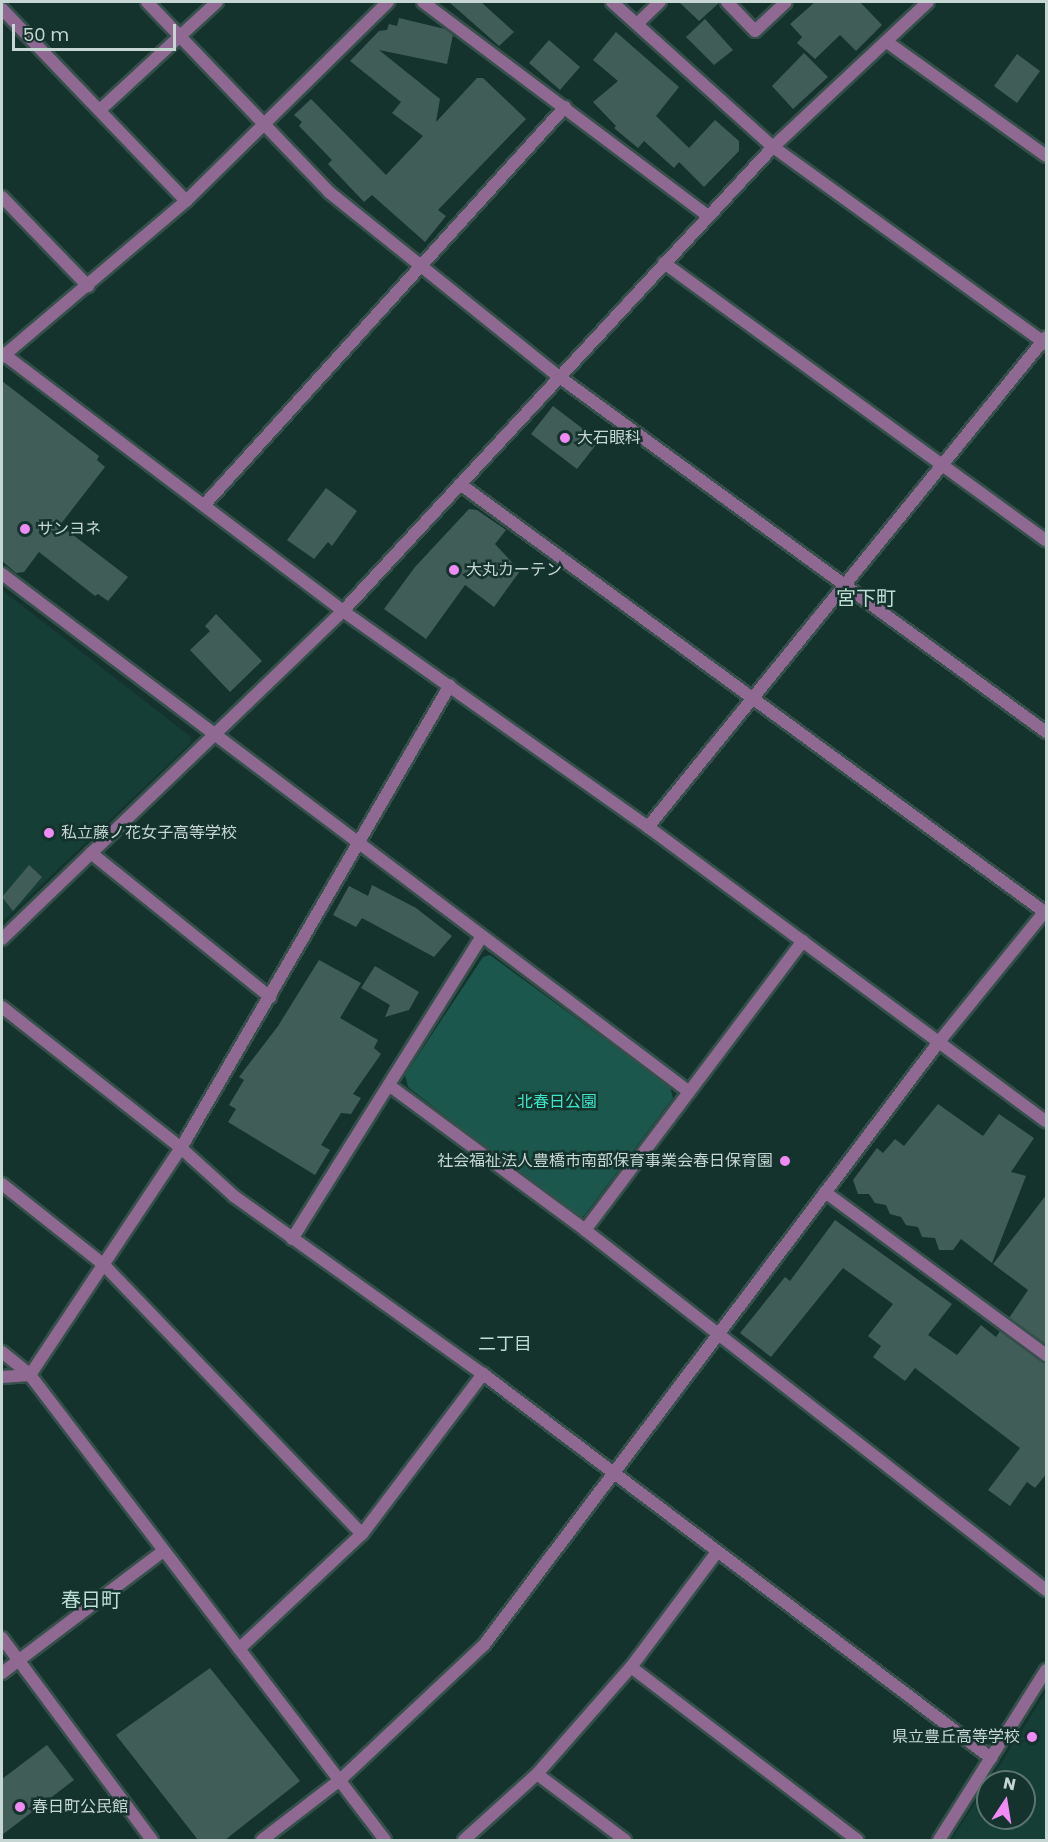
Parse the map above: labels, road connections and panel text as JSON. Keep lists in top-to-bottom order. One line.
{"districts":["宮下町","二丁目","春日町"],"parks":["北春日公園"],"places":["大石眼科","サンヨネ","大丸カーテン","私立藤ノ花女子高等学校","社会福祉法人豊橋市南部保育事業会春日保育園","県立豊丘高等学校","春日町公民館"],"scale_bar":"50 m","north":"top"}
